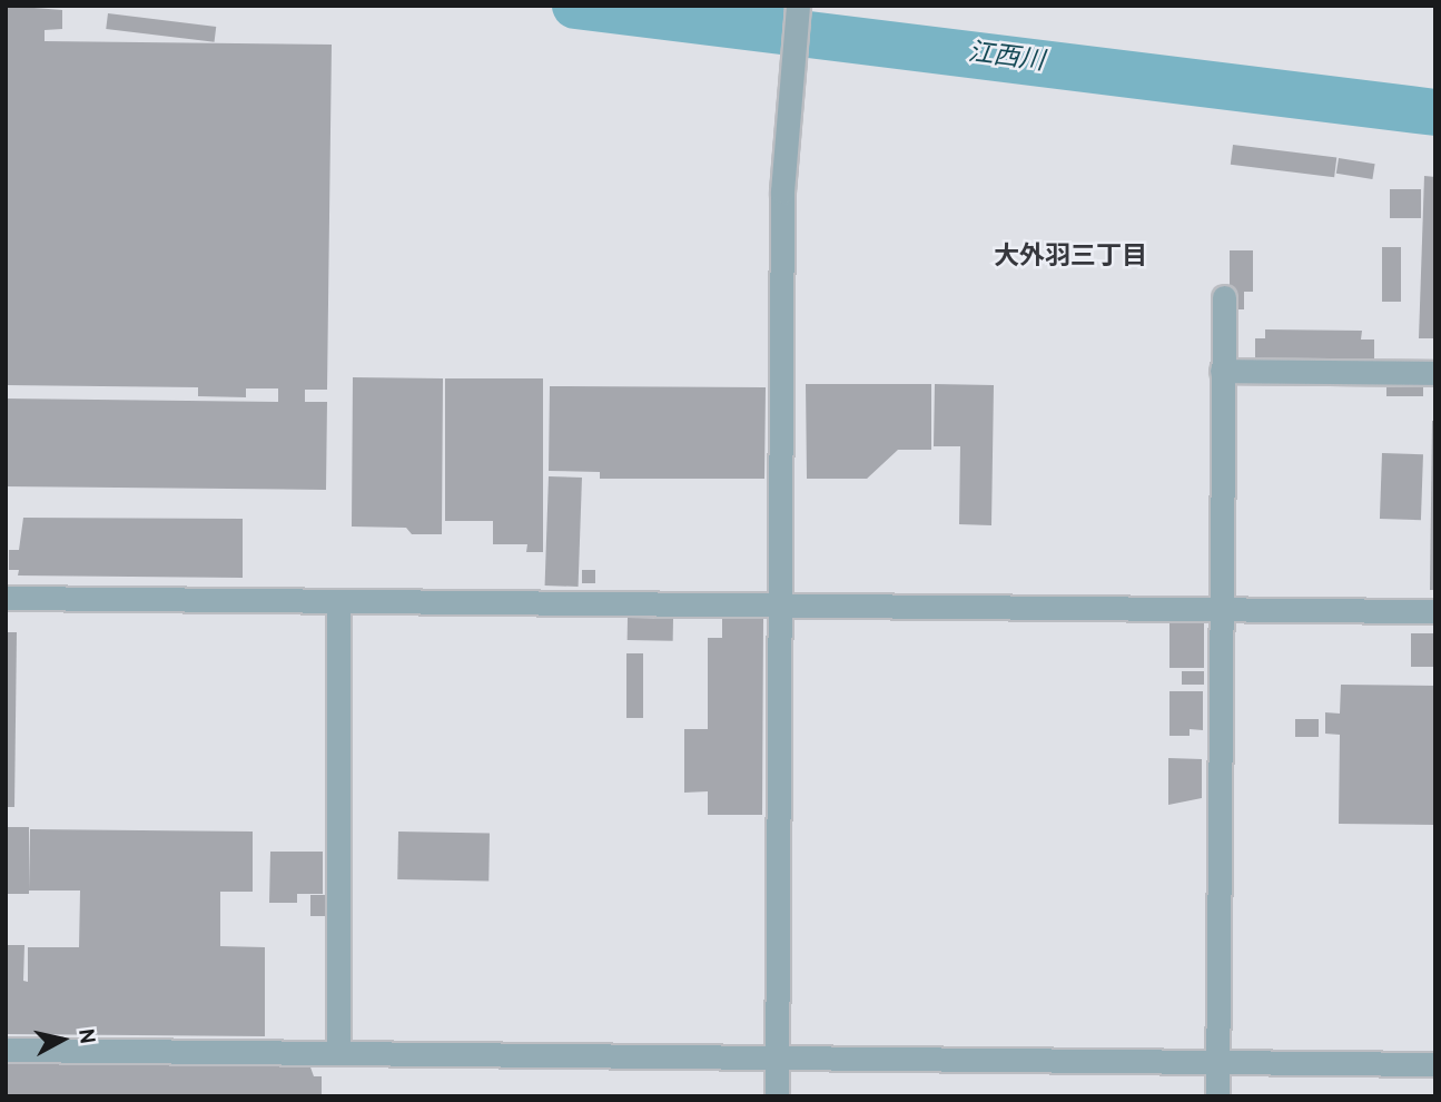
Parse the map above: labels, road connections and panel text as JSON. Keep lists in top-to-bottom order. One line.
{"districts":["大外羽三丁目"],"water":["江西川"],"north":"right"}
